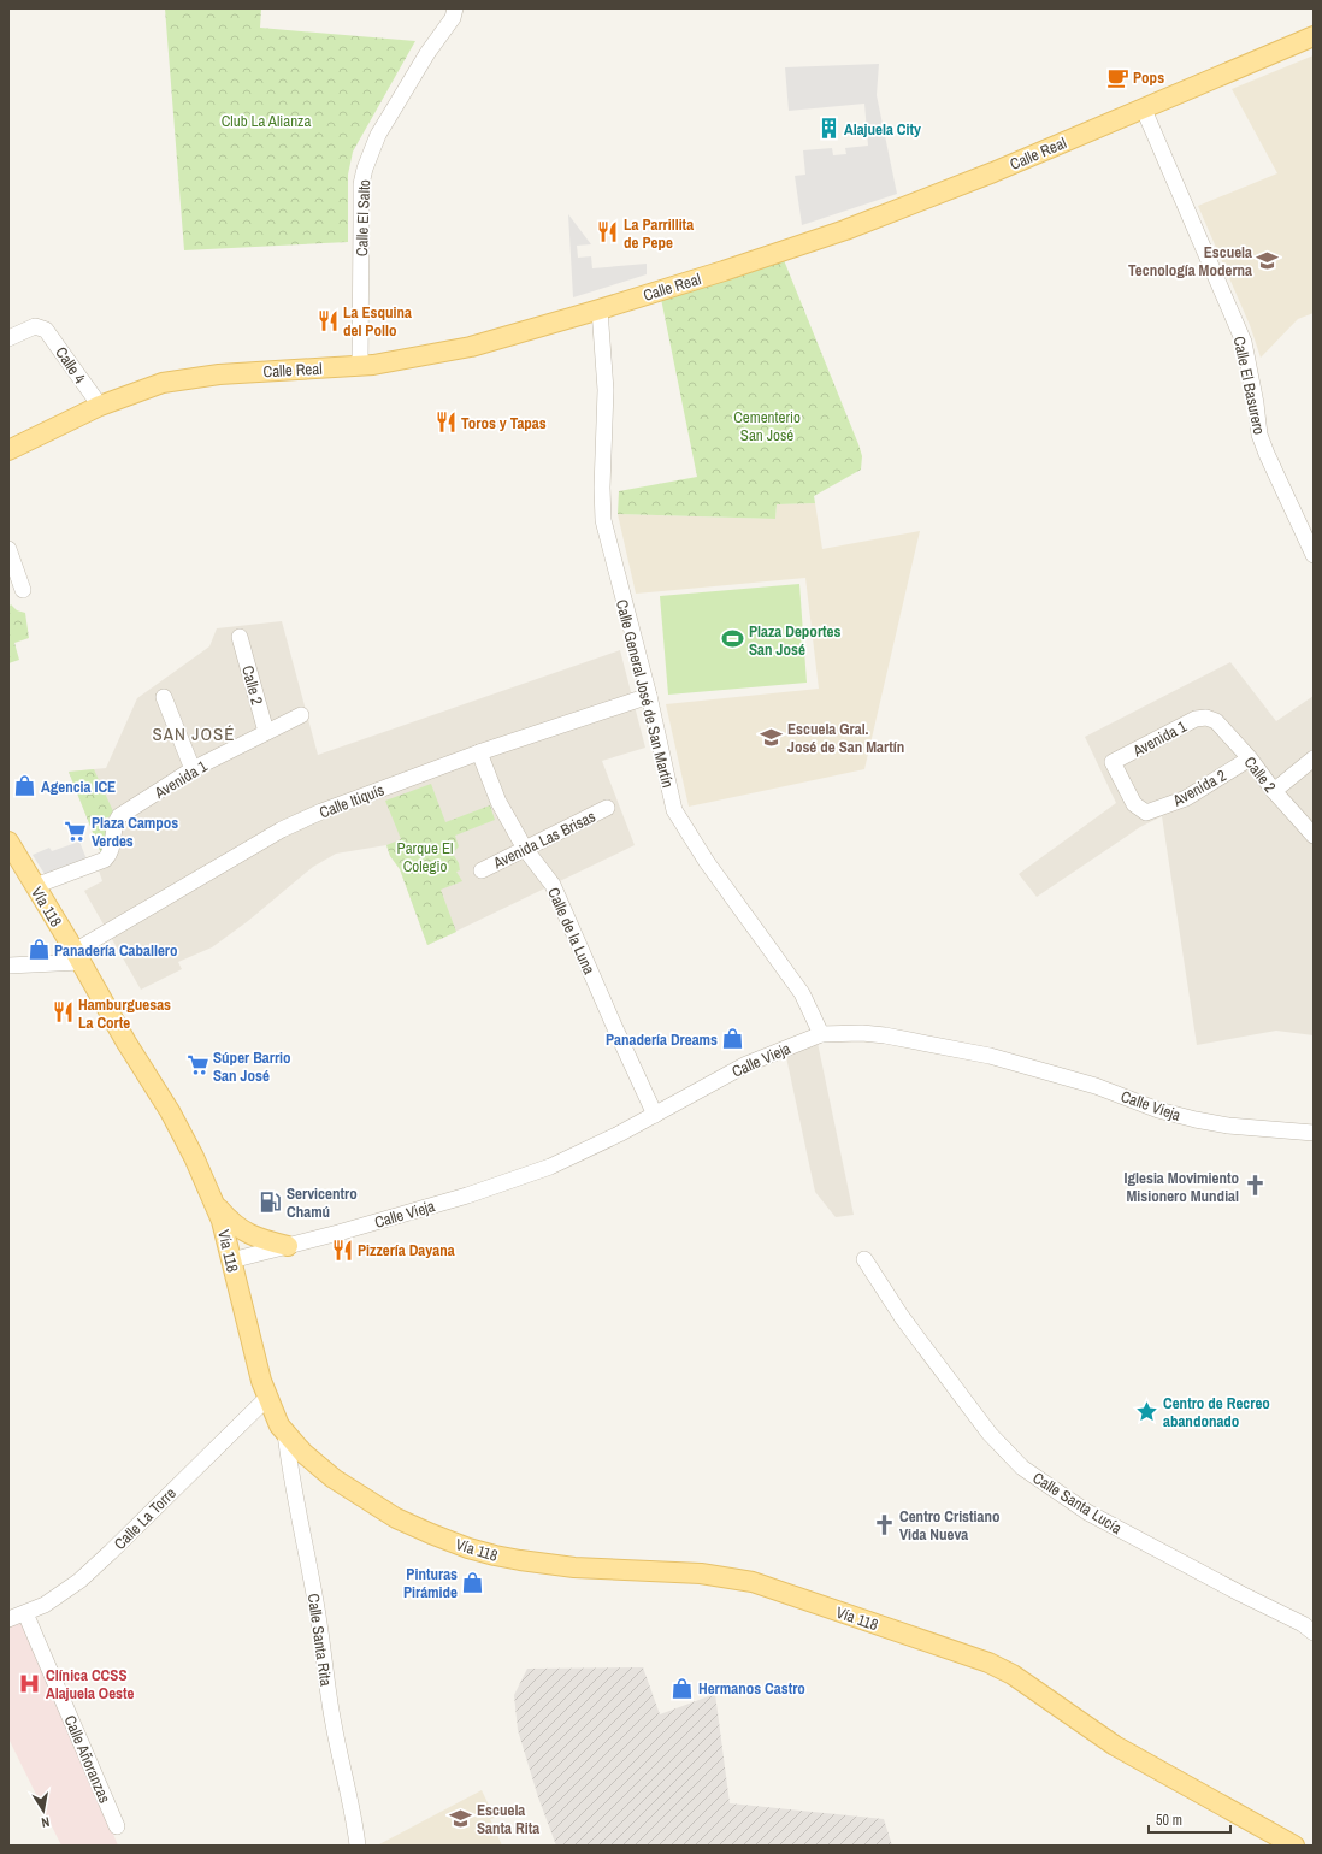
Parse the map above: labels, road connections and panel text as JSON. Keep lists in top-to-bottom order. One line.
{"streets":{"main road":["Calle Real","Vía 118"],"street":["Calle El Salto","Calle 4","Calle El Basurero","Calle 2","Calle General José de San Martín","Avenida 1","Avenida 2","Calle Itiquís","Avenida Las Brisas","Calle de la Luna","Calle Vieja","Calle Santa Lucía","Calle La Torre","Calle Santa Rita","Calle Añoranzas"]},"crossings":[["Calle Real","Calle El Salto"],["Calle Real","Calle 4"],["Calle Real","Calle El Basurero"],["Calle Real","Calle General José de San Martín"],["Calle 2","Avenida 1"],["Calle 2","Avenida 2"],["Calle General José de San Martín","Calle Itiquís"],["Calle General José de San Martín","Calle Vieja"],["Avenida 1","Avenida 2"],["Avenida 1","Vía 118"],["Calle Itiquís","Vía 118"],["Calle Itiquís","Calle de la Luna"],["Avenida Las Brisas","Calle de la Luna"],["Vía 118","Calle Vieja"],["Vía 118","Calle La Torre"],["Vía 118","Calle Santa Rita"],["Calle de la Luna","Calle Vieja"],["Calle La Torre","Calle Añoranzas"]],"districts":["SAN JOSÉ"],"parks":["Club La Alianza","Cementerio San José","Parque El Colegio"],"places":{"cafe":["Pops"],"building":["Alajuela City"],"restaurant":["La Parrillita de Pepe","La Esquina del Pollo","Toros y Tapas","Hamburguesas La Corte","Pizzería Dayana"],"school or university":["Escuela Tecnología Moderna","Escuela Gral. José de San Martín","Escuela Santa Rita"],"sports":["Plaza Deportes San José"],"shop":["Agencia ICE","Panadería Caballero","Panadería Dreams","Pinturas Pirámide","Hermanos Castro"],"supermarket":["Plaza Campos Verdes","Súper Barrio San José"],"church":["Iglesia Movimiento Misionero Mundial","Centro Cristiano Vida Nueva"],"fuel station":["Servicentro Chamú"],"place":["Centro de Recreo abandonado"],"hospital":["Clínica CCSS Alajuela Oeste"]},"scale_bar":"50 m","north":"bottom"}
